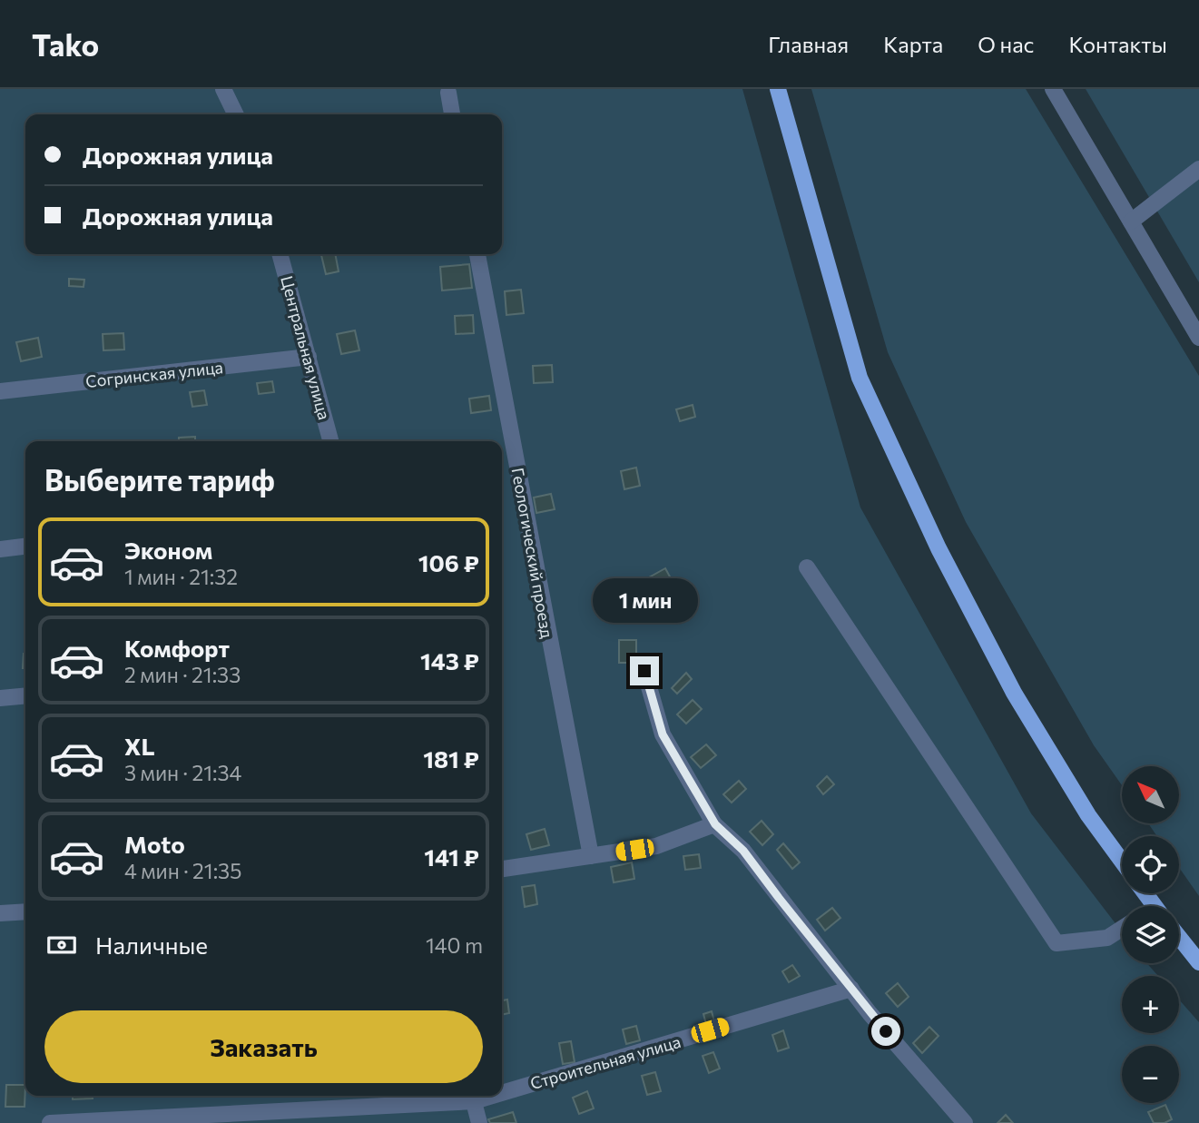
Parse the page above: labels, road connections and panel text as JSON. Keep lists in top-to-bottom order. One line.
{"streets":{"street":["Центральная улица","Согринская улица","Геологический проезд","Строительная улица"]},"crossings":[["Центральная улица","Согринская улица"]],"north":"top left","page":{"header":"Tako","nav":["Главная","Карта","О нас","Контакты"],"banner":["Дорожная улица","Дорожная улица"],"heading":"Выберите тариф","list":[{"name":"Эконом","note":"1 мин · 21:32","value":"106 ₽"},{"name":"Комфорт","note":"2 мин · 21:33","value":"143 ₽"},{"name":"XL","note":"3 мин · 21:34","value":"181 ₽"},{"name":"Moto","note":"4 мин · 21:35","value":"141 ₽"}],"bubble":"1 мин","map_buttons":["+","−"],"pay":["Наличные","140 m"],"buttons":"Заказать"}}
